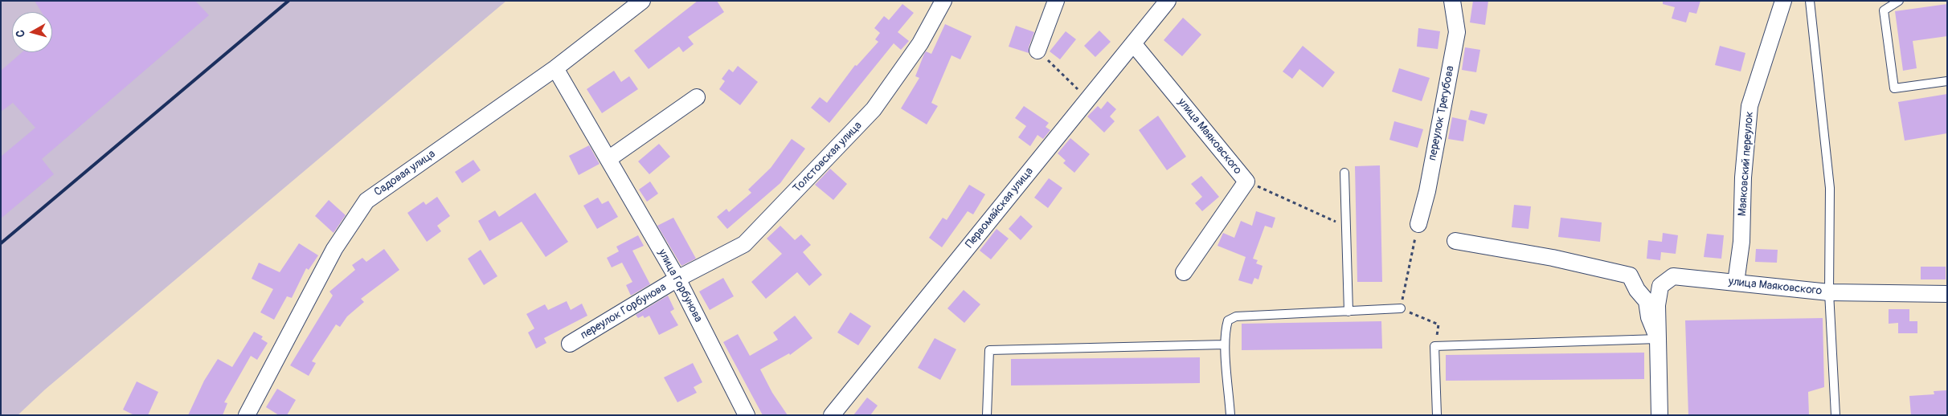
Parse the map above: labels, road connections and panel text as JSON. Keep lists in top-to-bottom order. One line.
{"streets":{"street":["переулок Трегубова","улица Маяковского","Толстовская улица","Маяковский переулок","Садовая улица","Первомайская улица","улица Горбунова","переулок Горбунова"]},"crossings":[["улица Маяковского","Маяковский переулок"],["улица Маяковского","Первомайская улица"],["Толстовская улица","улица Горбунова"],["Толстовская улица","переулок Горбунова"],["Садовая улица","улица Горбунова"],["улица Горбунова","переулок Горбунова"]],"north":"left"}
